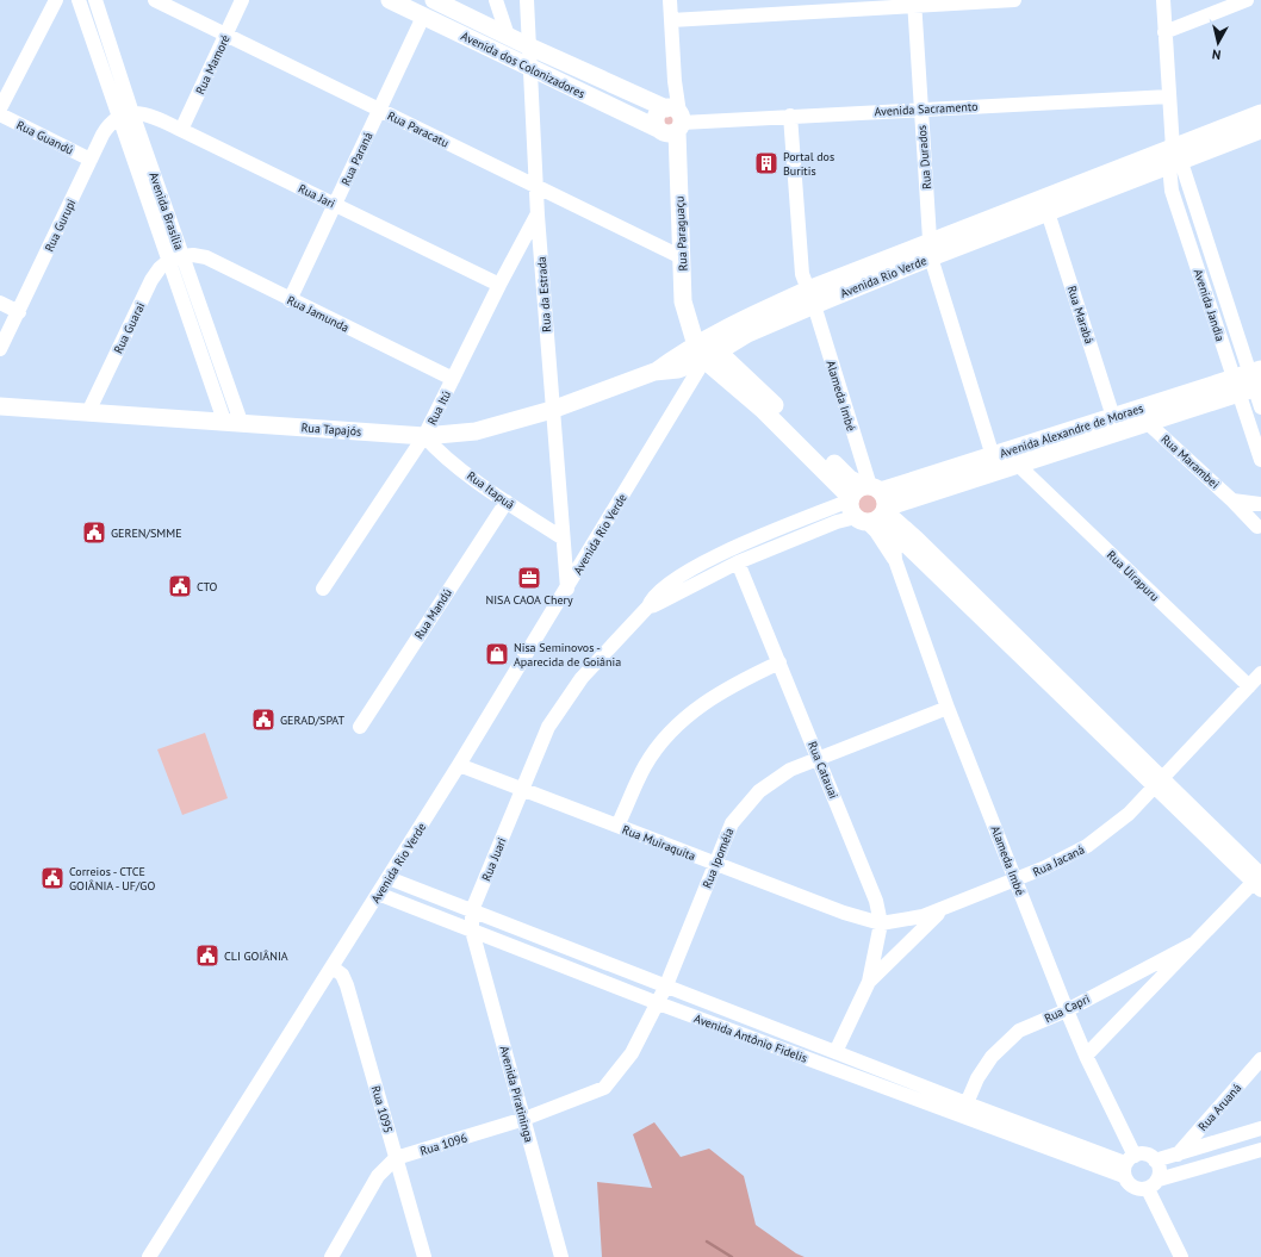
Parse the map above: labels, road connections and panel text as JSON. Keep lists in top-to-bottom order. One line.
{"streets":{"main road":["Avenida dos Colonizadores","Rua Paraguaçu","Avenida Rio Verde","Rua Tapajós","Avenida Alexandre de Moraes"],"street":["Rua Mamoré","Avenida Sacramento","Rua Paracatu","Rua Guandú","Rua Durados","Rua Paraná","Rua Jari","Avenida Brasília","Rua Gurupi","Rua da Estrada","Avenida Jandia","Rua Jamunda","Rua Marabá","Rua Guarai","Alameda Imbé","Rua Itú","Rua Marambei","Rua Itapuã","Rua Uirapuru","Rua Mandú","Rua Catauai","Rua Muiraquita","Rua Ipoméia","Rua Juari","Rua Jacaná","Rua Capri","Avenida Antônio Fidelis","Avenida Piratininga","Rua Aruaná","Rua 1095","Rua 1096"]},"crossings":[["Rua Mamoré","Rua Paracatu"],["Rua Mamoré","Rua Jari"],["Avenida dos Colonizadores","Avenida Sacramento"],["Avenida dos Colonizadores","Rua Paraná"],["Avenida dos Colonizadores","Rua Paraguaçu"],["Avenida dos Colonizadores","Rua da Estrada"],["Avenida Sacramento","Rua Durados"],["Avenida Sacramento","Rua Paraguaçu"],["Avenida Sacramento","Avenida Jandia"],["Avenida Sacramento","Alameda Imbé"],["Rua Paracatu","Rua Paraná"],["Rua Paracatu","Rua Paraguaçu"],["Rua Paracatu","Rua da Estrada"],["Rua Guandú","Rua Gurupi"],["Rua Durados","Avenida Rio Verde"],["Rua Paraná","Rua Jari"],["Rua Paraná","Rua Jamunda"],["Rua Jari","Avenida Brasília"],["Rua Jari","Rua Itú"],["Avenida Brasília","Rua Gurupi"],["Avenida Brasília","Rua Jamunda"],["Avenida Brasília","Rua Guarai"],["Avenida Brasília","Rua Tapajós"],["Rua Paraguaçu","Avenida Rio Verde"],["Rua Paraguaçu","Rua Tapajós"],["Avenida Rio Verde","Rua da Estrada"],["Avenida Rio Verde","Avenida Jandia"],["Avenida Rio Verde","Rua Marabá"],["Avenida Rio Verde","Alameda Imbé"],["Avenida Rio Verde","Rua Tapajós"],["Avenida Rio Verde","Rua Muiraquita"],["Avenida Rio Verde","Avenida Antônio Fidelis"],["Avenida Rio Verde","Rua 1095"],["Rua da Estrada","Rua Itú"],["Rua da Estrada","Rua Tapajós"],["Rua da Estrada","Rua Itapuã"],["Avenida Jandia","Avenida Alexandre de Moraes"],["Rua Jamunda","Rua Itú"],["Rua Marabá","Avenida Alexandre de Moraes"],["Rua Guarai","Rua Tapajós"],["Alameda Imbé","Avenida Alexandre de Moraes"],["Alameda Imbé","Rua Ipoméia"],["Alameda Imbé","Rua Jacaná"],["Alameda Imbé","Rua Capri"],["Alameda Imbé","Avenida Antônio Fidelis"],["Rua Itú","Rua Tapajós"],["Rua Itú","Rua Itapuã"],["Rua Tapajós","Rua Itapuã"],["Avenida Alexandre de Moraes","Rua Marambei"],["Avenida Alexandre de Moraes","Rua Uirapuru"],["Avenida Alexandre de Moraes","Rua Catauai"],["Avenida Alexandre de Moraes","Rua Muiraquita"],["Avenida Alexandre de Moraes","Rua Juari"],["Rua Itapuã","Rua Mandú"],["Rua Uirapuru","Rua Jacaná"],["Rua Catauai","Rua Muiraquita"],["Rua Catauai","Rua Ipoméia"],["Rua Catauai","Rua Jacaná"],["Rua Muiraquita","Rua Ipoméia"],["Rua Muiraquita","Rua Juari"],["Rua Muiraquita","Rua Jacaná"],["Rua Ipoméia","Avenida Antônio Fidelis"],["Rua Ipoméia","Rua 1096"],["Rua Juari","Avenida Antônio Fidelis"],["Rua Juari","Avenida Piratininga"],["Rua Jacaná","Avenida Antônio Fidelis"],["Rua Capri","Avenida Antônio Fidelis"],["Avenida Antônio Fidelis","Avenida Piratininga"],["Avenida Piratininga","Rua 1096"],["Rua 1095","Rua 1096"]],"places":{"building":["Portal dos Buritis"],"public building":["GEREN/SMME","CTO","GERAD/SPAT","Correios - CTCE GOIÂNIA - UF/GO","CLI GOIÂNIA"],"office":["NISA CAOA Chery"],"shop":["Nisa Seminovos - Aparecida de Goiânia"]},"north":"bottom"}
